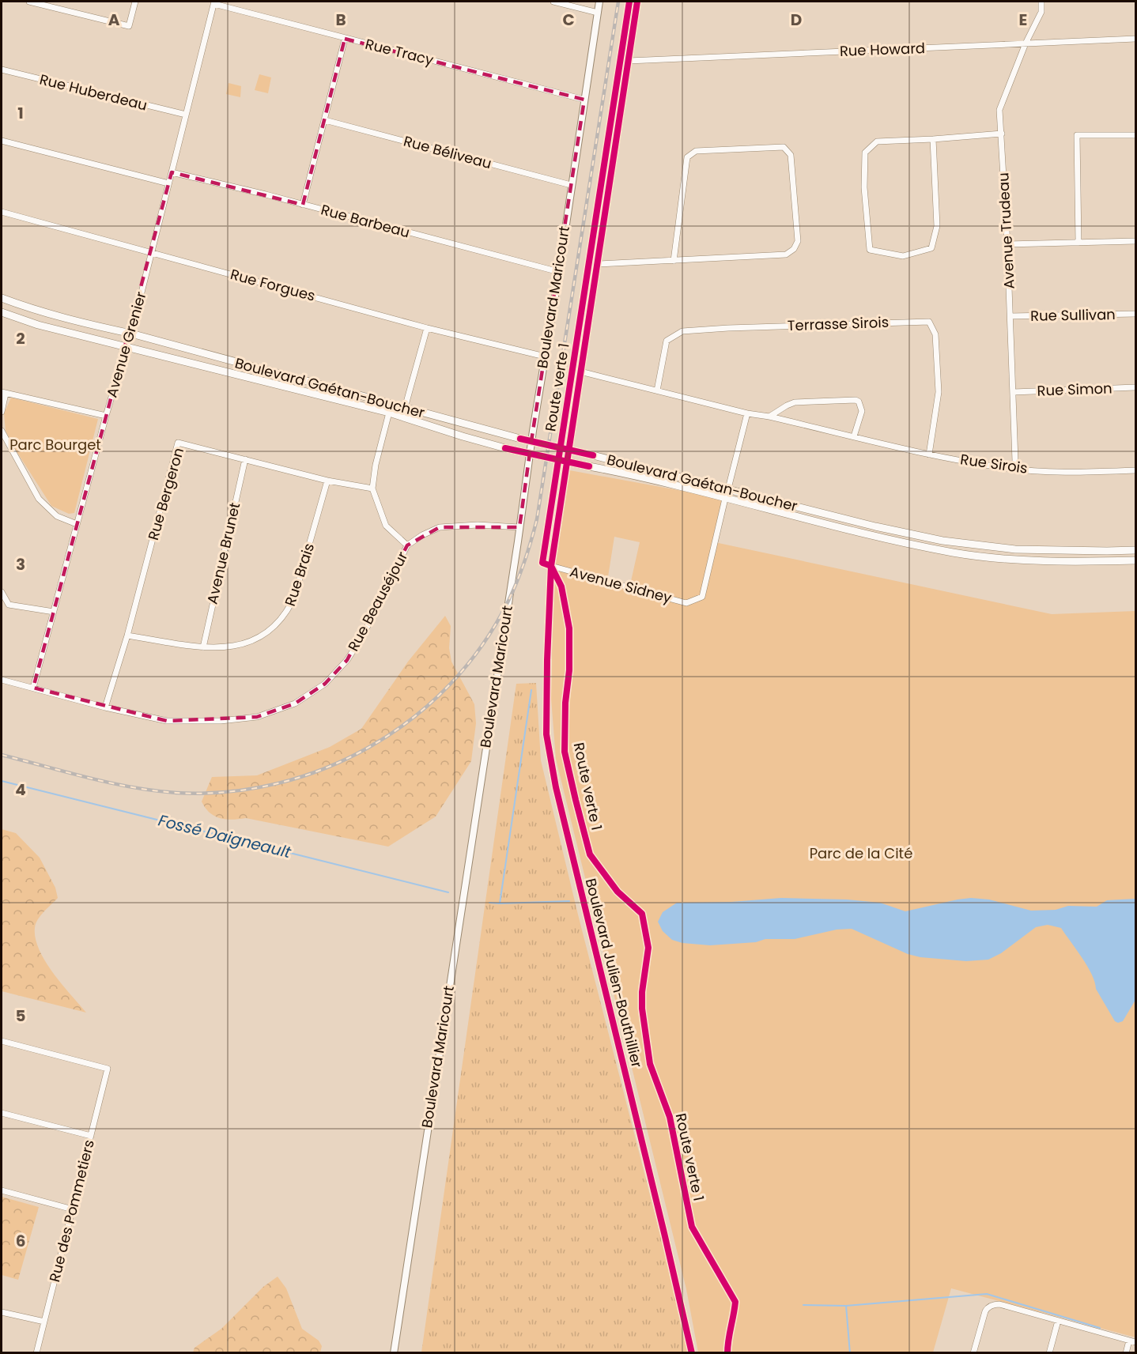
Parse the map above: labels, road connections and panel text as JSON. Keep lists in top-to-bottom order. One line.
{"streets":{"main road":["Boulevard Gaétan-Boucher"],"street":["Rue Howard","Rue Tracy","Rue Huberdeau","Rue Béliveau","Rue Barbeau","Avenue Trudeau","Rue Forgues","Boulevard Maricourt","Rue Sullivan","Terrasse Sirois","Avenue Grenier","Rue Simon","Rue Sirois","Rue Bergeron","Avenue Brunet","Rue Brais","Avenue Sidney","Rue Beauséjour","Boulevard Julien-Bouthillier","Rue des Pommetiers"],"cycle path":["Route verte 1"]},"crossings":[["Rue Howard","Avenue Trudeau"],["Rue Howard","Boulevard Julien-Bouthillier"],["Rue Tracy","Boulevard Maricourt"],["Rue Tracy","Avenue Grenier"],["Rue Huberdeau","Avenue Grenier"],["Rue Béliveau","Boulevard Maricourt"],["Rue Barbeau","Boulevard Maricourt"],["Rue Barbeau","Avenue Grenier"],["Avenue Trudeau","Rue Sullivan"],["Avenue Trudeau","Rue Simon"],["Avenue Trudeau","Rue Sirois"],["Rue Forgues","Boulevard Maricourt"],["Rue Forgues","Avenue Grenier"],["Boulevard Maricourt","Rue Beauséjour"],["Terrasse Sirois","Rue Sirois"],["Avenue Grenier","Boulevard Gaétan-Boucher"],["Avenue Grenier","Rue Beauséjour"],["Boulevard Gaétan-Boucher","Avenue Sidney"],["Rue Sirois","Boulevard Julien-Bouthillier"],["Rue Bergeron","Avenue Brunet"],["Rue Bergeron","Rue Brais"],["Rue Bergeron","Rue Beauséjour"],["Avenue Brunet","Rue Brais"],["Avenue Sidney","Boulevard Julien-Bouthillier"]],"water":["Fossé Daigneault"],"parks":["Parc Bourget","Parc de la Cité"],"grid":{"columns":["A","B","C","D","E"],"rows":["1","2","3","4","5","6"]}}
